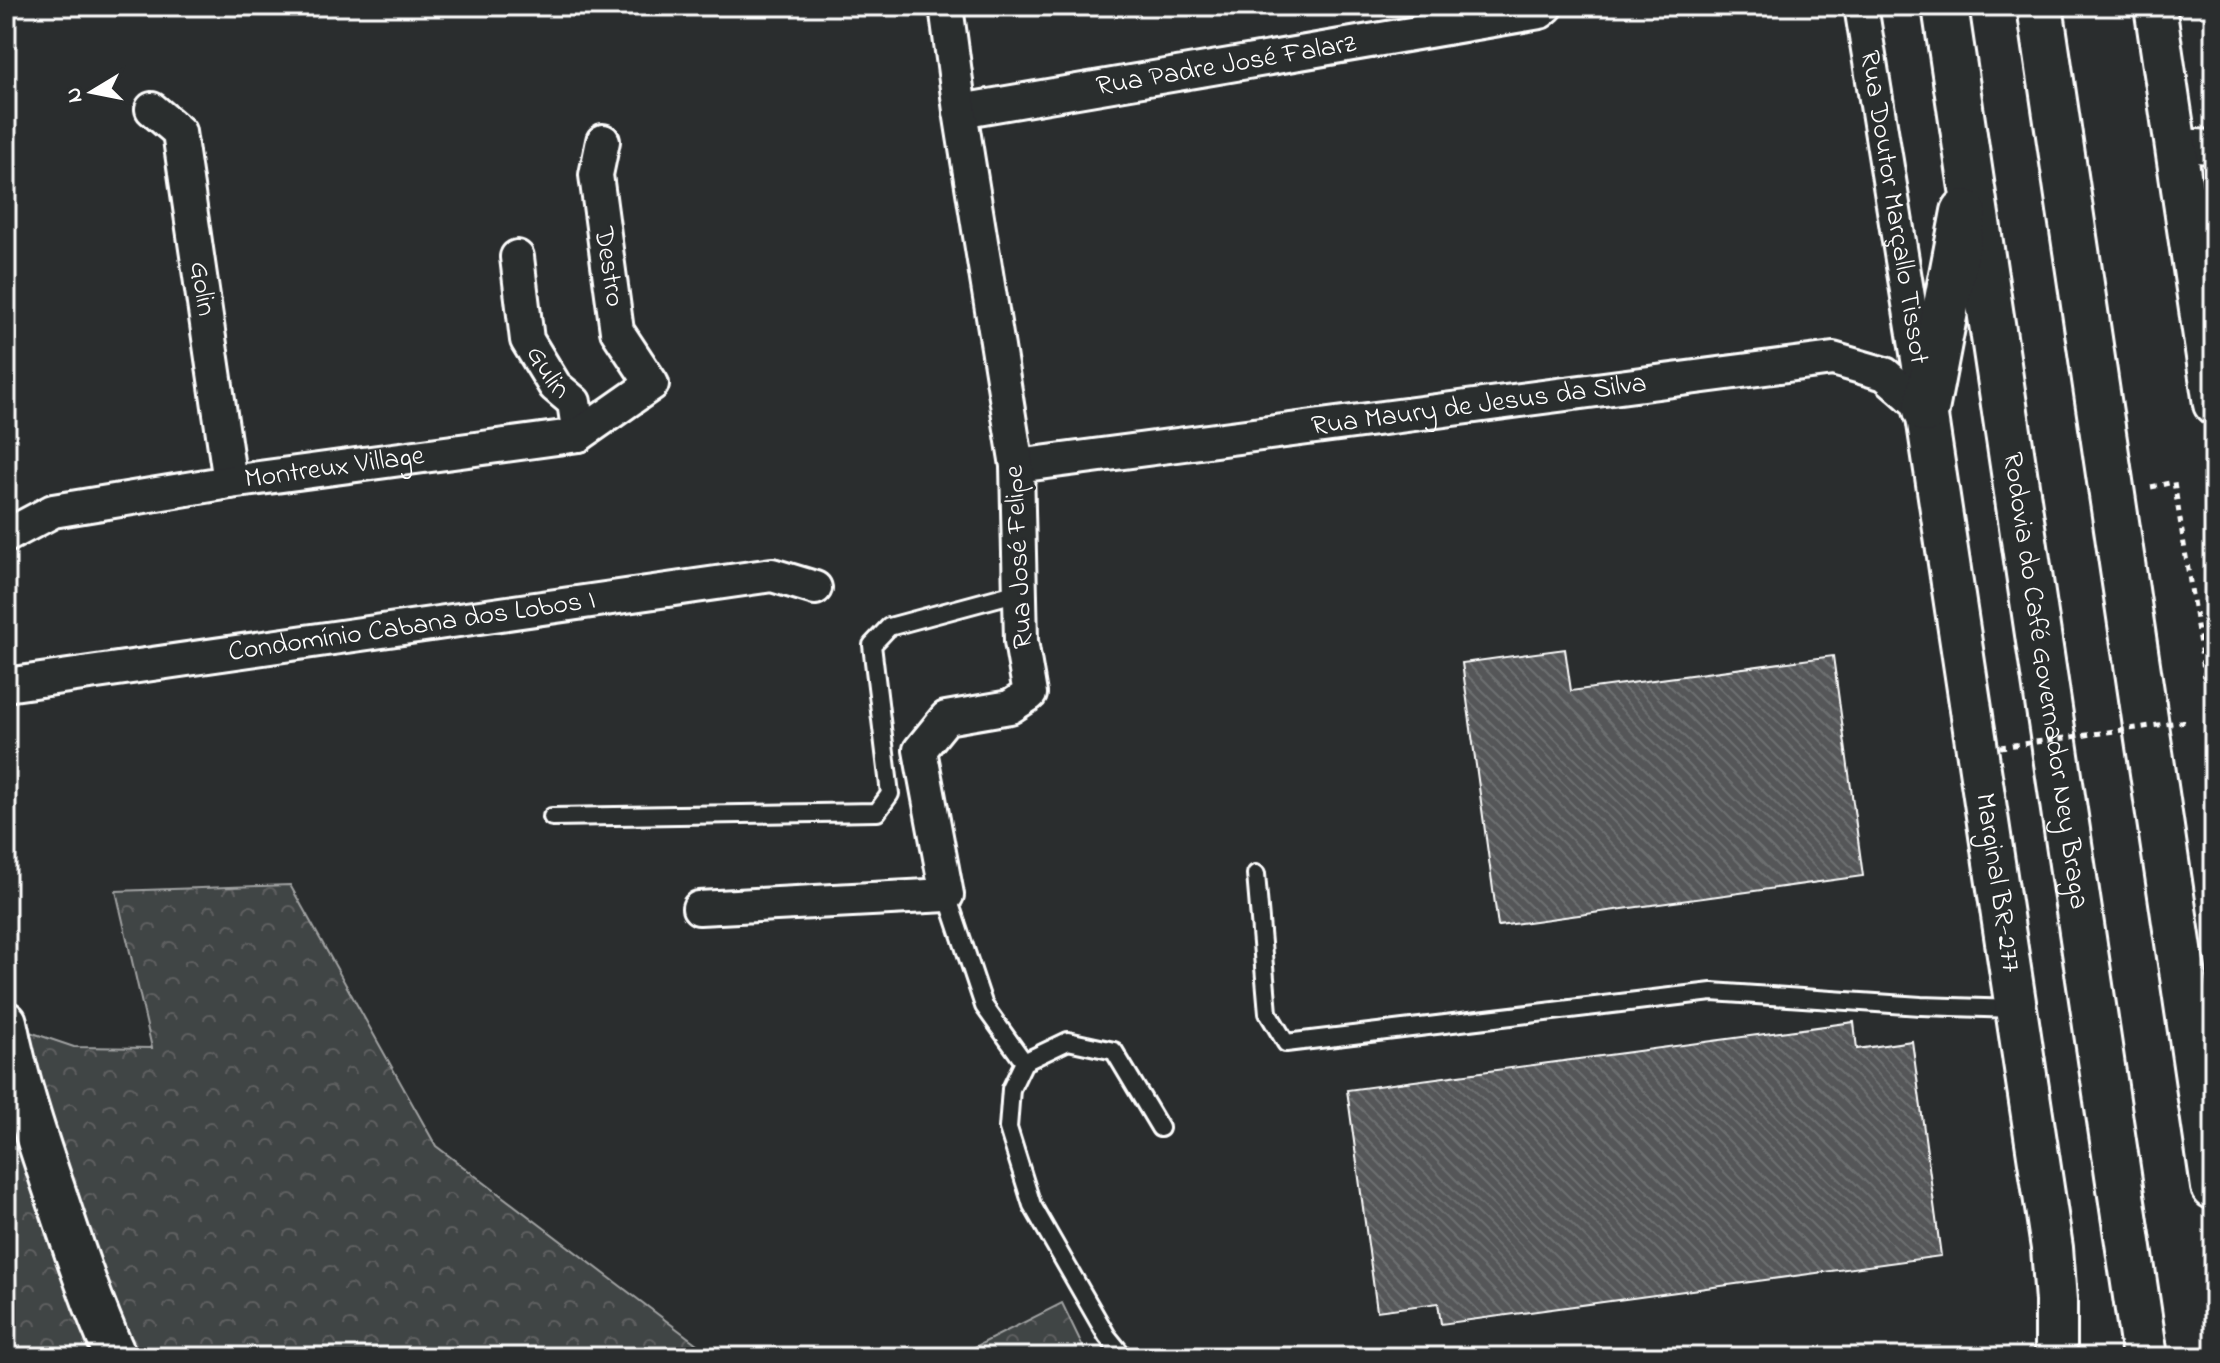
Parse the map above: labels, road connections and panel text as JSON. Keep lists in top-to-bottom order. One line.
{"streets":{"highway":["Rodovia do Café Governador Ney Braga"],"street":["Rua Padre José Falarz","Rua Doutor Marçallo Tissot","Destro","Golin","Gulin","Rua Maury de Jesus da Silva","Montreux Village","Rua José Felipe","Condomínio Cabana dos Lobos I","Marginal BR-277"]},"crossings":[["Rua Padre José Falarz","Rua José Felipe"],["Rua Doutor Marçallo Tissot","Rua Maury de Jesus da Silva"],["Rua Doutor Marçallo Tissot","Marginal BR-277"],["Destro","Montreux Village"],["Golin","Montreux Village"],["Gulin","Montreux Village"],["Rua Maury de Jesus da Silva","Rua José Felipe"],["Rua Maury de Jesus da Silva","Marginal BR-277"]],"north":"left"}
